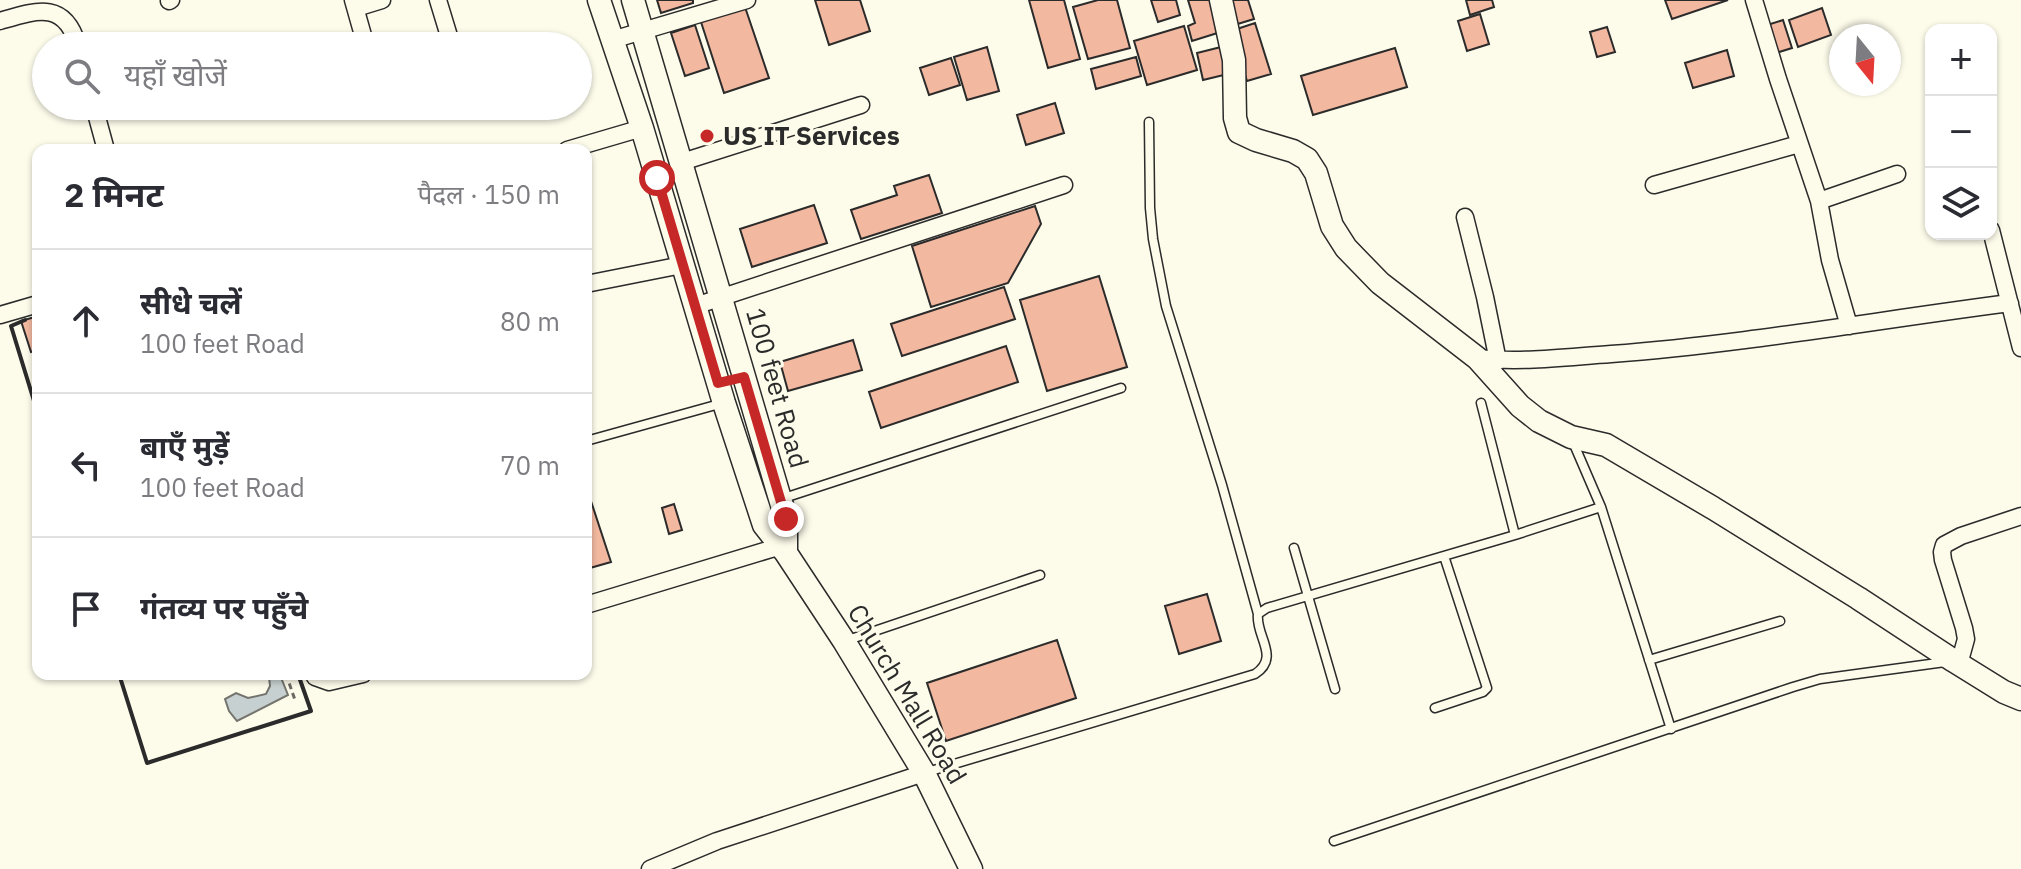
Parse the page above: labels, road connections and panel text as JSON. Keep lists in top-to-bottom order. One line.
{"streets":{"street":["100 feet Road","Church Mall Road"]},"crossings":[["100 feet Road","Church Mall Road"]],"places":["US IT Services"],"north":"bottom","page":{"map_buttons":["+","−"],"search":"यहाँ खोजें","heading":["2 मिनट","पैदल · 150 m"],"list":[["सीधे चलें","100 feet Road","80 m"],["बाएँ मुड़ें","100 feet Road","70 m"],"गंतव्य पर पहुँचे"]}}
